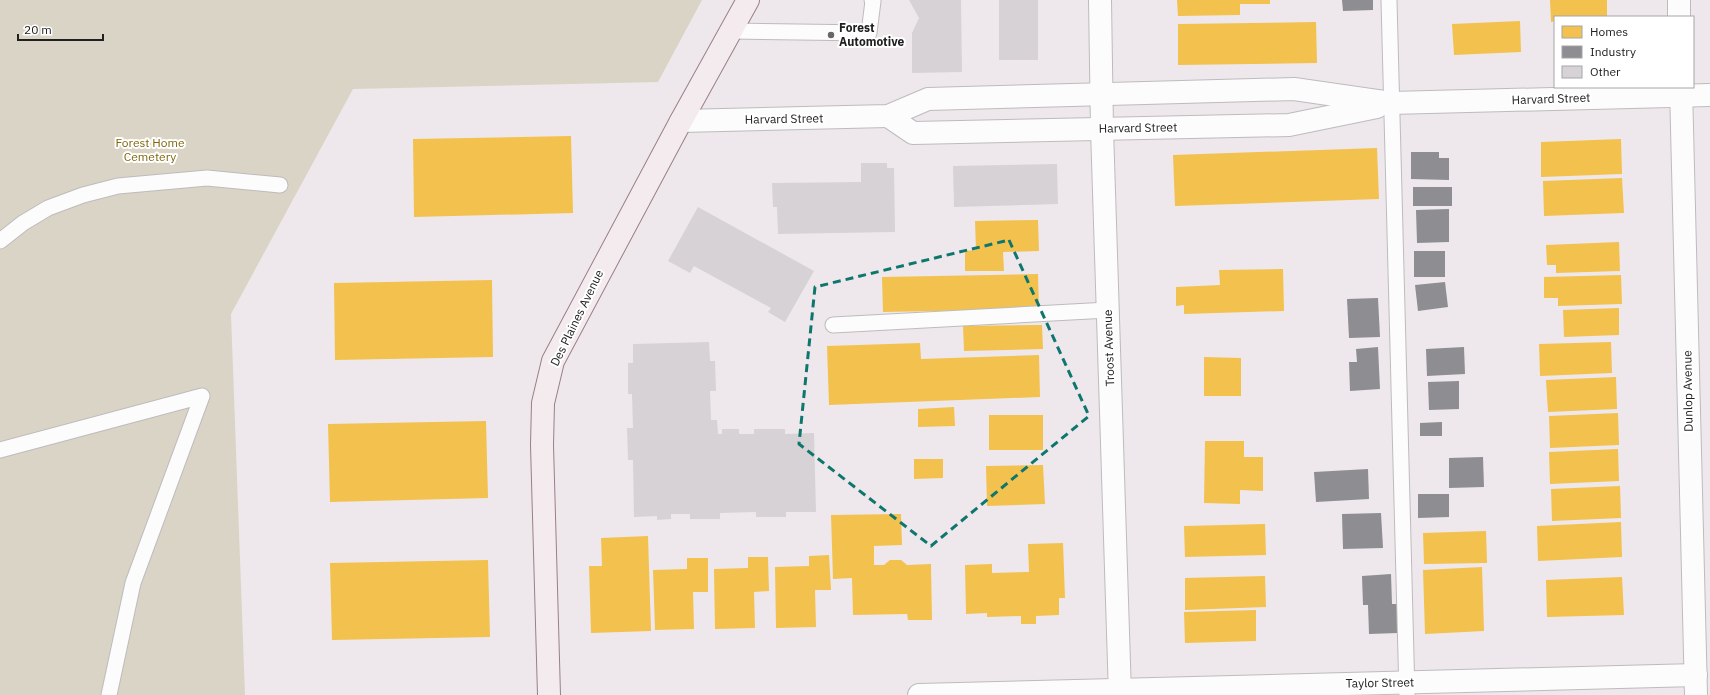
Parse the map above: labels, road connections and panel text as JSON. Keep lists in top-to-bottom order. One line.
{"streets":{"main road":["Des Plaines Avenue"],"street":["Harvard Street","Troost Avenue","Dunlop Avenue","Taylor Street"]},"crossings":[["Harvard Street","Des Plaines Avenue"],["Harvard Street","Troost Avenue"],["Harvard Street","Dunlop Avenue"],["Troost Avenue","Taylor Street"],["Dunlop Avenue","Taylor Street"]],"parks":["Forest Home Cemetery"],"places":["Forest Automotive"],"legend":["Homes","Industry","Other"],"scale_bar":"20 m"}
